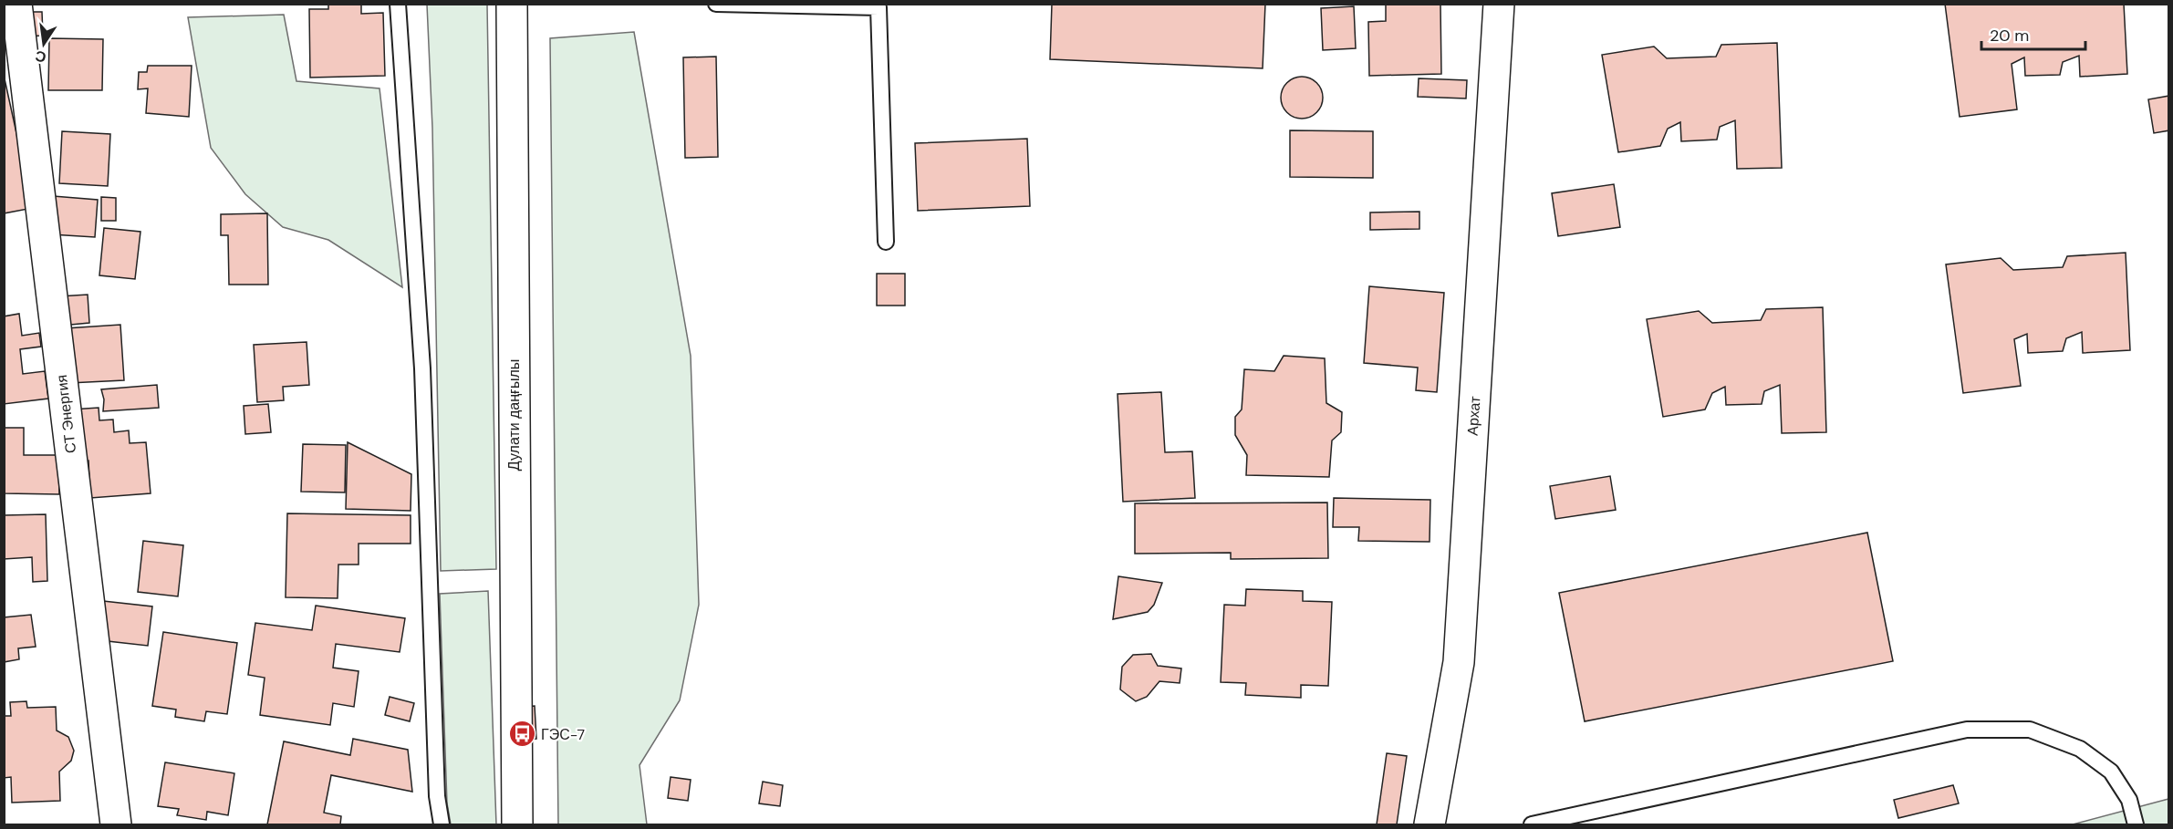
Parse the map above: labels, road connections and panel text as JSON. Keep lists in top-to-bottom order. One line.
{"streets":{"street":["СТ Энергия","Дулати даңғылы","Архат"]},"places":{"bus stop":["ГЭС-7"]},"scale_bar":"20 m","north":"bottom"}
